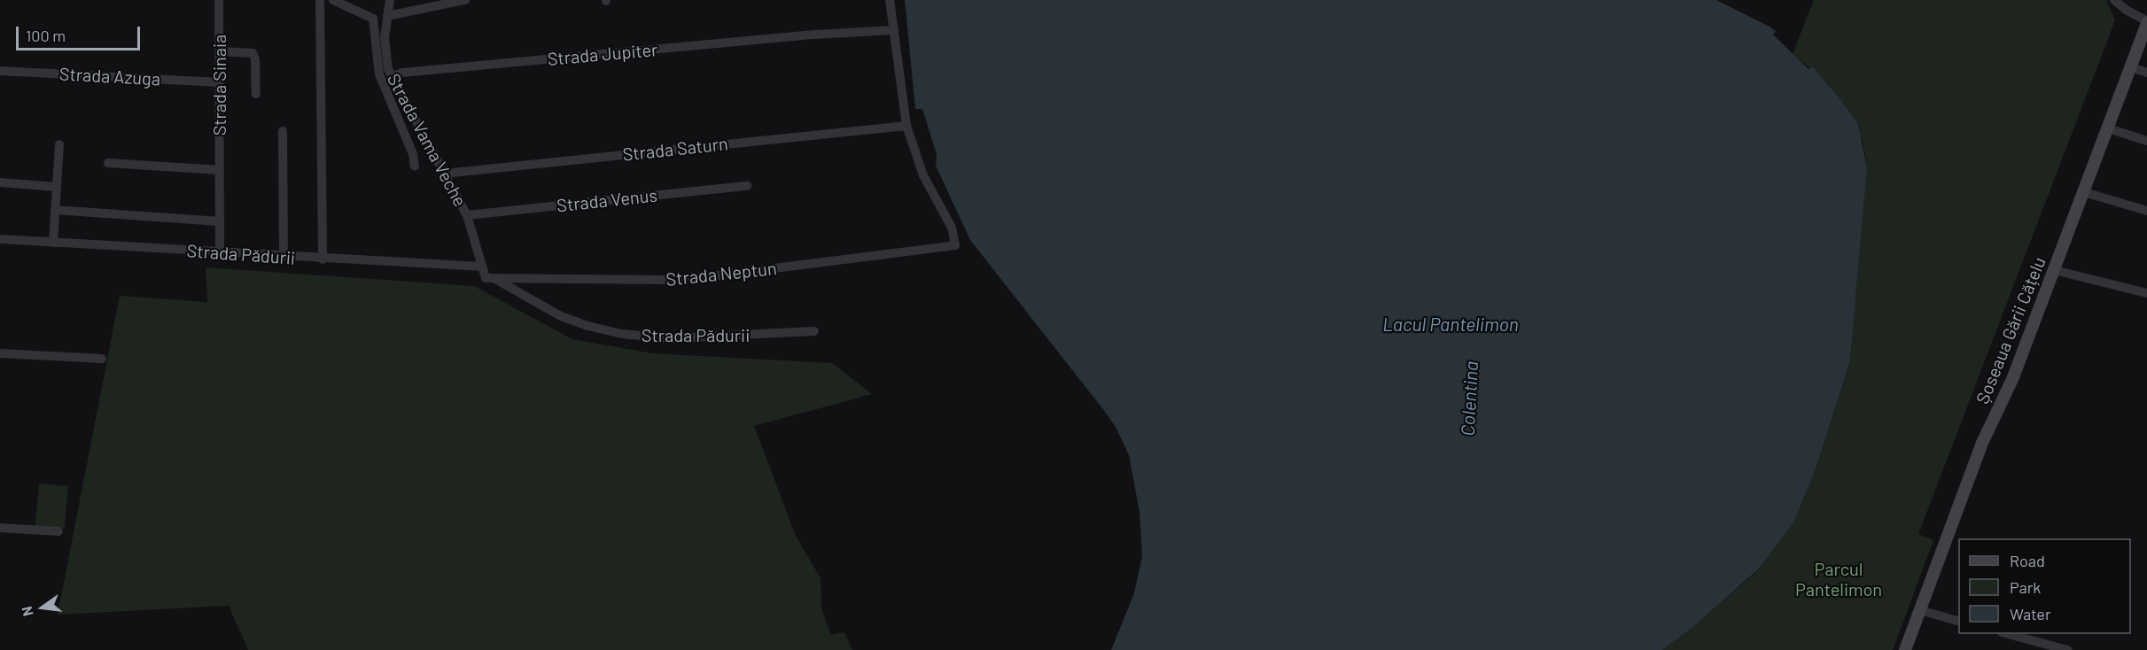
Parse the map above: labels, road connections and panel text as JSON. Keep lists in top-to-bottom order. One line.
{"streets":{"main road":["Șoseaua Gării Cățelu"],"street":["Strada Jupiter","Strada Azuga","Strada Sinaia","Strada Vama Veche","Strada Saturn","Strada Venus","Strada Pădurii","Strada Neptun"]},"crossings":[["Strada Jupiter","Strada Vama Veche"],["Strada Azuga","Strada Sinaia"],["Strada Sinaia","Strada Pădurii"],["Strada Vama Veche","Strada Saturn"],["Strada Vama Veche","Strada Venus"],["Strada Vama Veche","Strada Pădurii"],["Strada Vama Veche","Strada Neptun"],["Strada Saturn","Strada Neptun"],["Strada Pădurii","Strada Neptun"]],"water":["Lacul Pantelimon","Colentina"],"parks":["Parcul Pantelimon"],"legend":["Road","Park","Water"],"scale_bar":"100 m","north":"left"}
